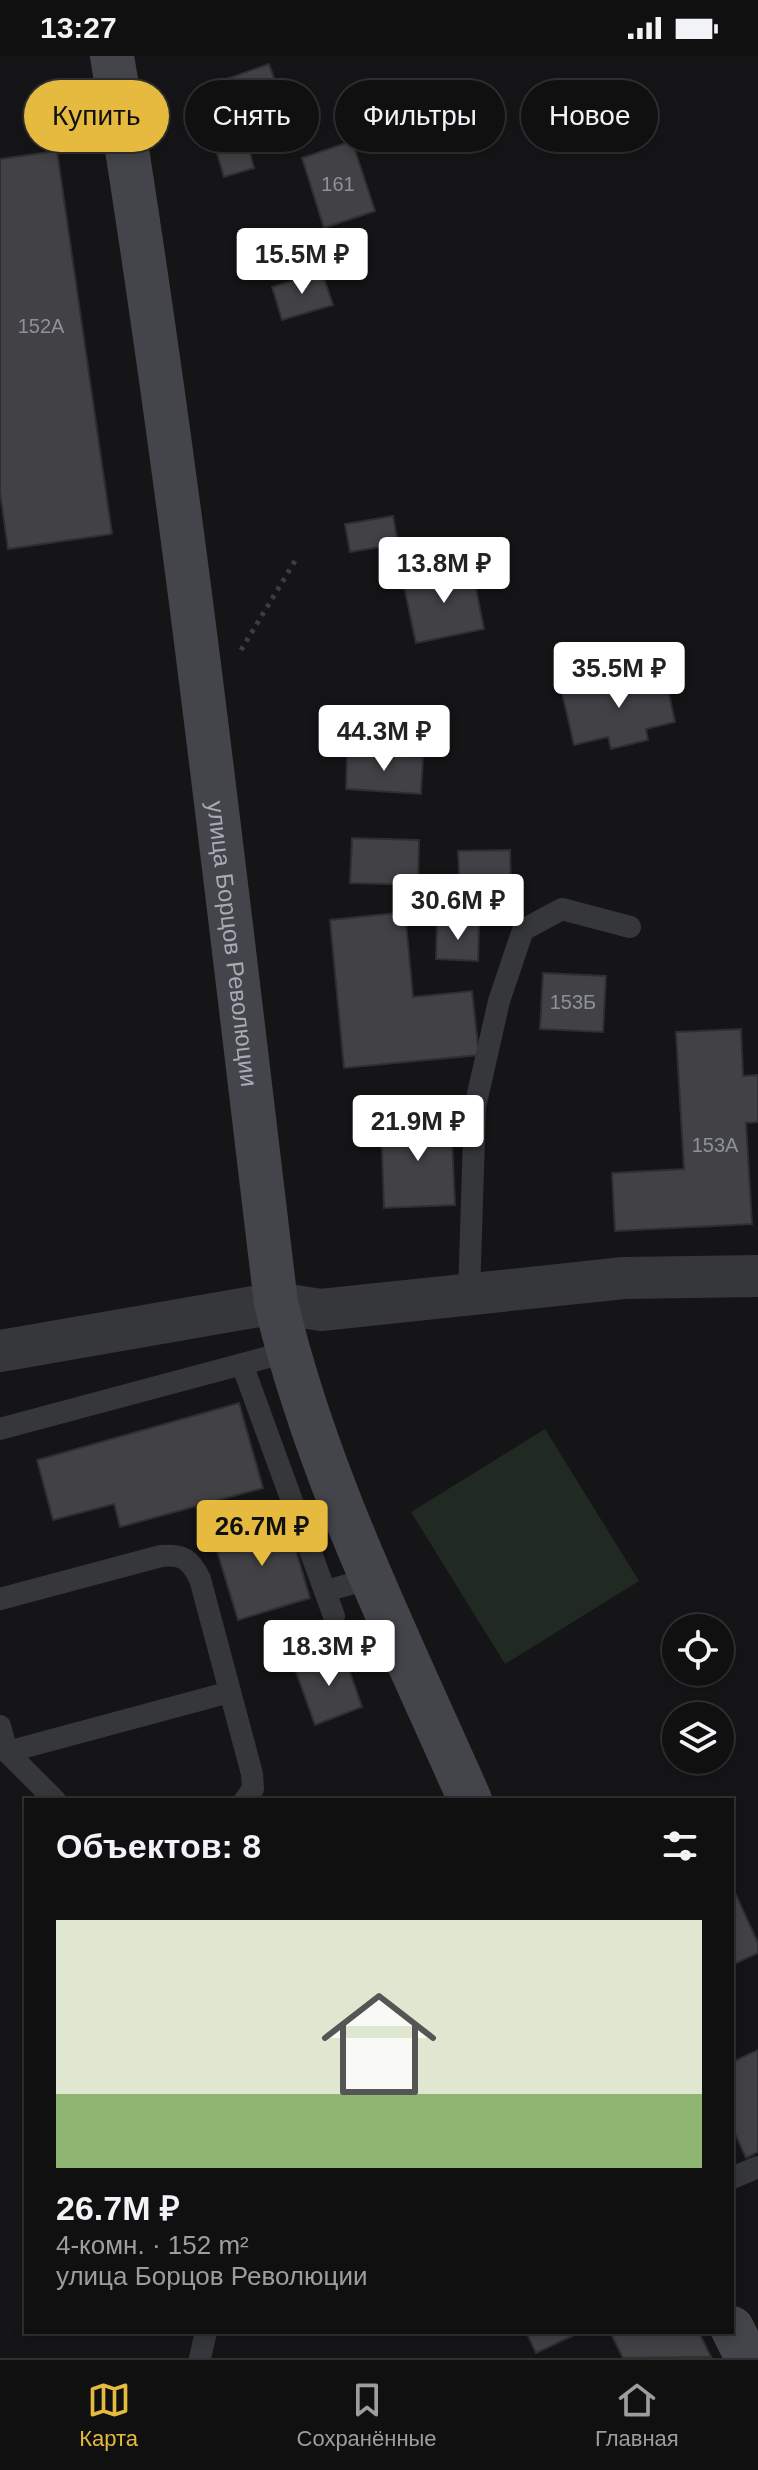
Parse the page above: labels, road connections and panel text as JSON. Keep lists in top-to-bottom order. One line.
{"streets":{"street":["улица Борцов Революции"]},"house_numbers":["161","152А","153Б","153А"],"page":{"status":"13:27","chip":["Купить","Снять","Фильтры","Новое"],"price":["15.5M ₽","13.8M ₽","35.5M ₽","44.3M ₽","30.6M ₽","21.9M ₽","26.7M ₽","18.3M ₽"],"heading":"Объектов: 8","list":[{"name":"26.7M ₽","note":"4-комн. · 152 m² · улица Борцов Революции"}],"tabs":["Карта","Сохранённые","Главная"]}}
